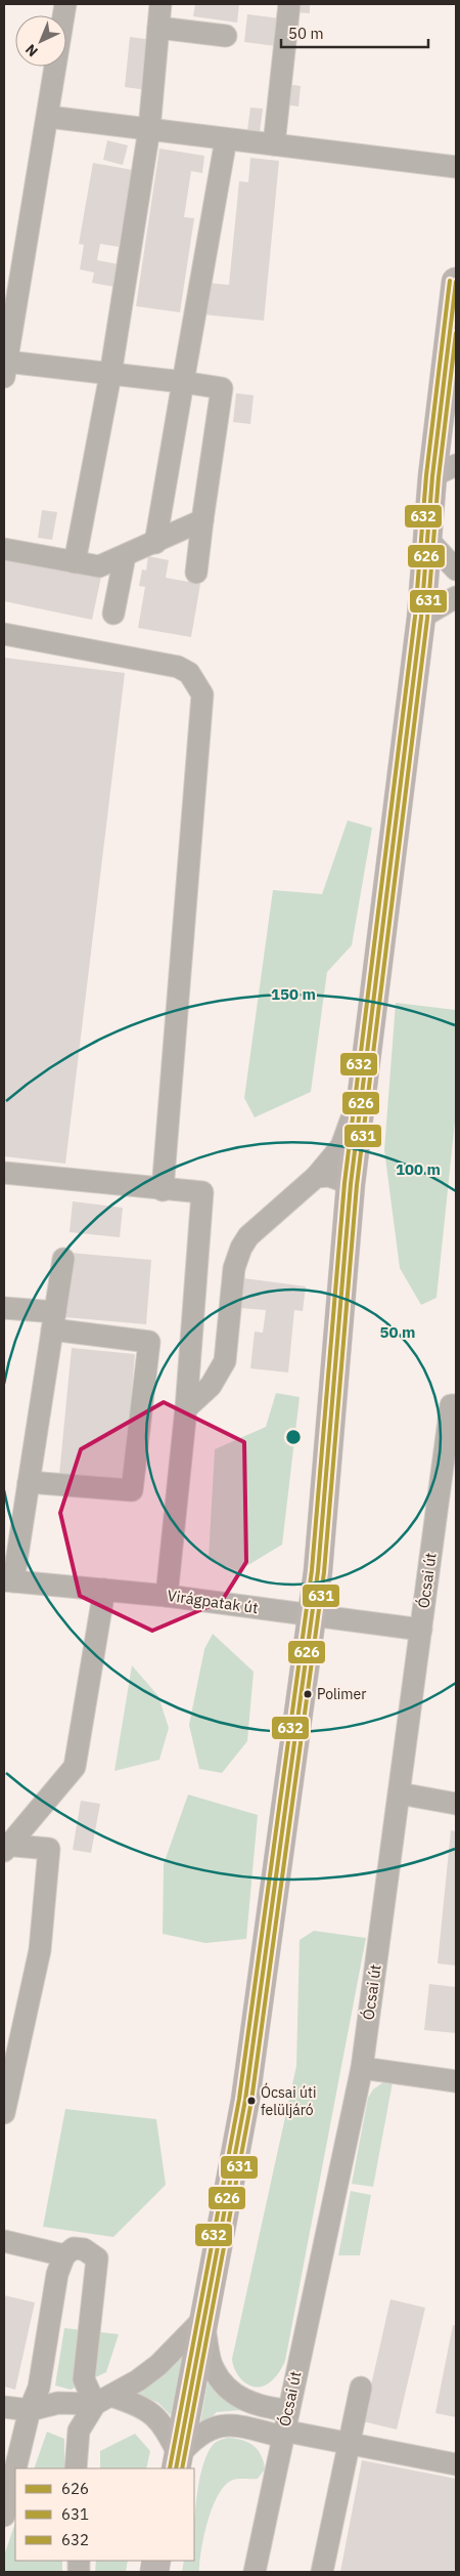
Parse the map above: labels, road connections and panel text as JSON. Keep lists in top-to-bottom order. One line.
{"streets":{"street":["Ócsai út","Virágpatak út"]},"crossings":[["Ócsai út","Virágpatak út"]],"places":["Polimer","Ócsai úti felüljáró"],"lines":["transit line 632","transit line 626","transit line 631"],"legend":["626","631","632"],"scale_bar":"50 m","north":"bottom left","rings":["150 m","100 m","50 m"]}
